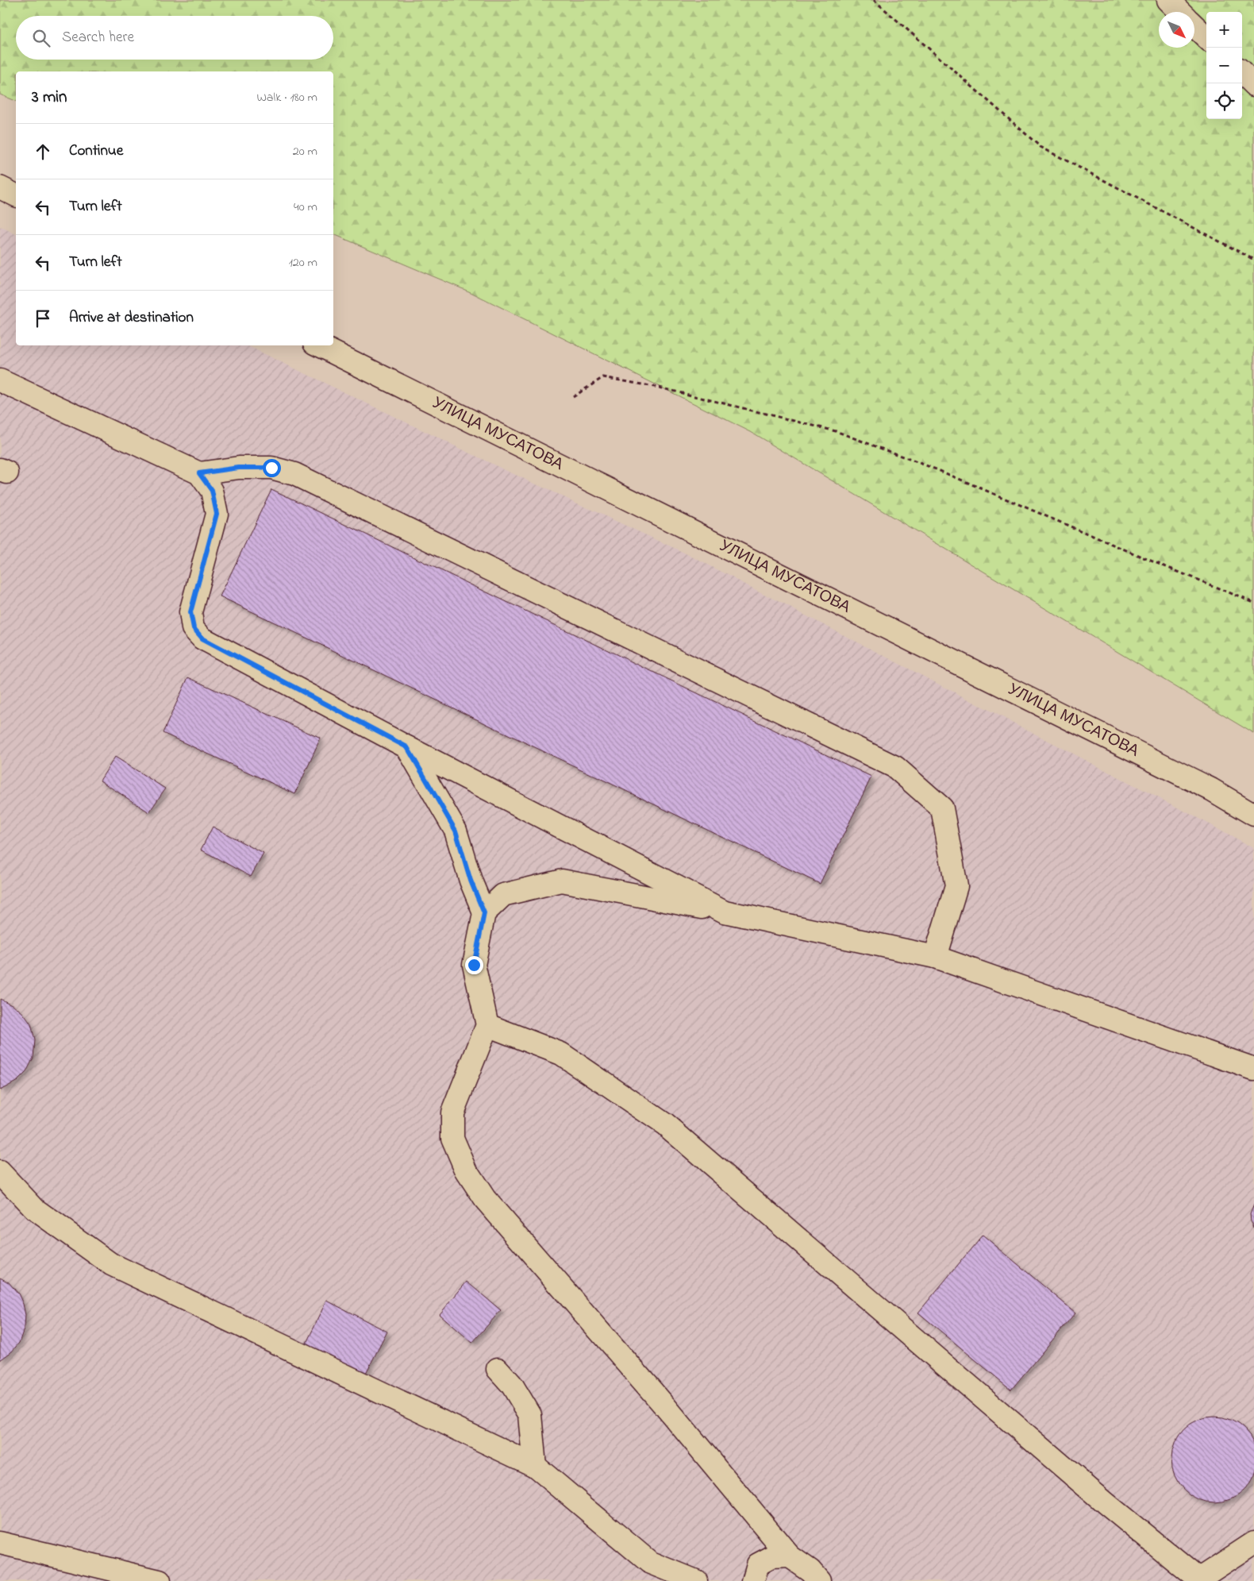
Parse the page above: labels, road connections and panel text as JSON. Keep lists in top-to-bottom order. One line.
{"streets":{"street":["УЛИЦА МУСАТОВА"]},"north":"bottom right","page":{"map_buttons":["+","−"],"search":"Search here","heading":["3 min","Walk · 180 m"],"list":[["Continue","20 m"],["Turn left","40 m"],["Turn left","120 m"],"Arrive at destination"]}}
